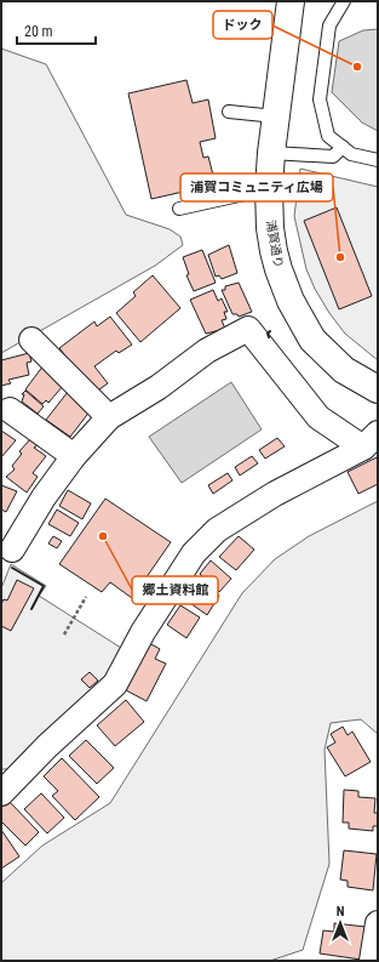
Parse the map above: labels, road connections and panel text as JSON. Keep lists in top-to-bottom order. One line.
{"streets":{"main road":["浦賀通り"]},"places":["ドック","浦賀コミュニティ広場","郷土資料館"],"scale_bar":"20 m","north":"top"}
